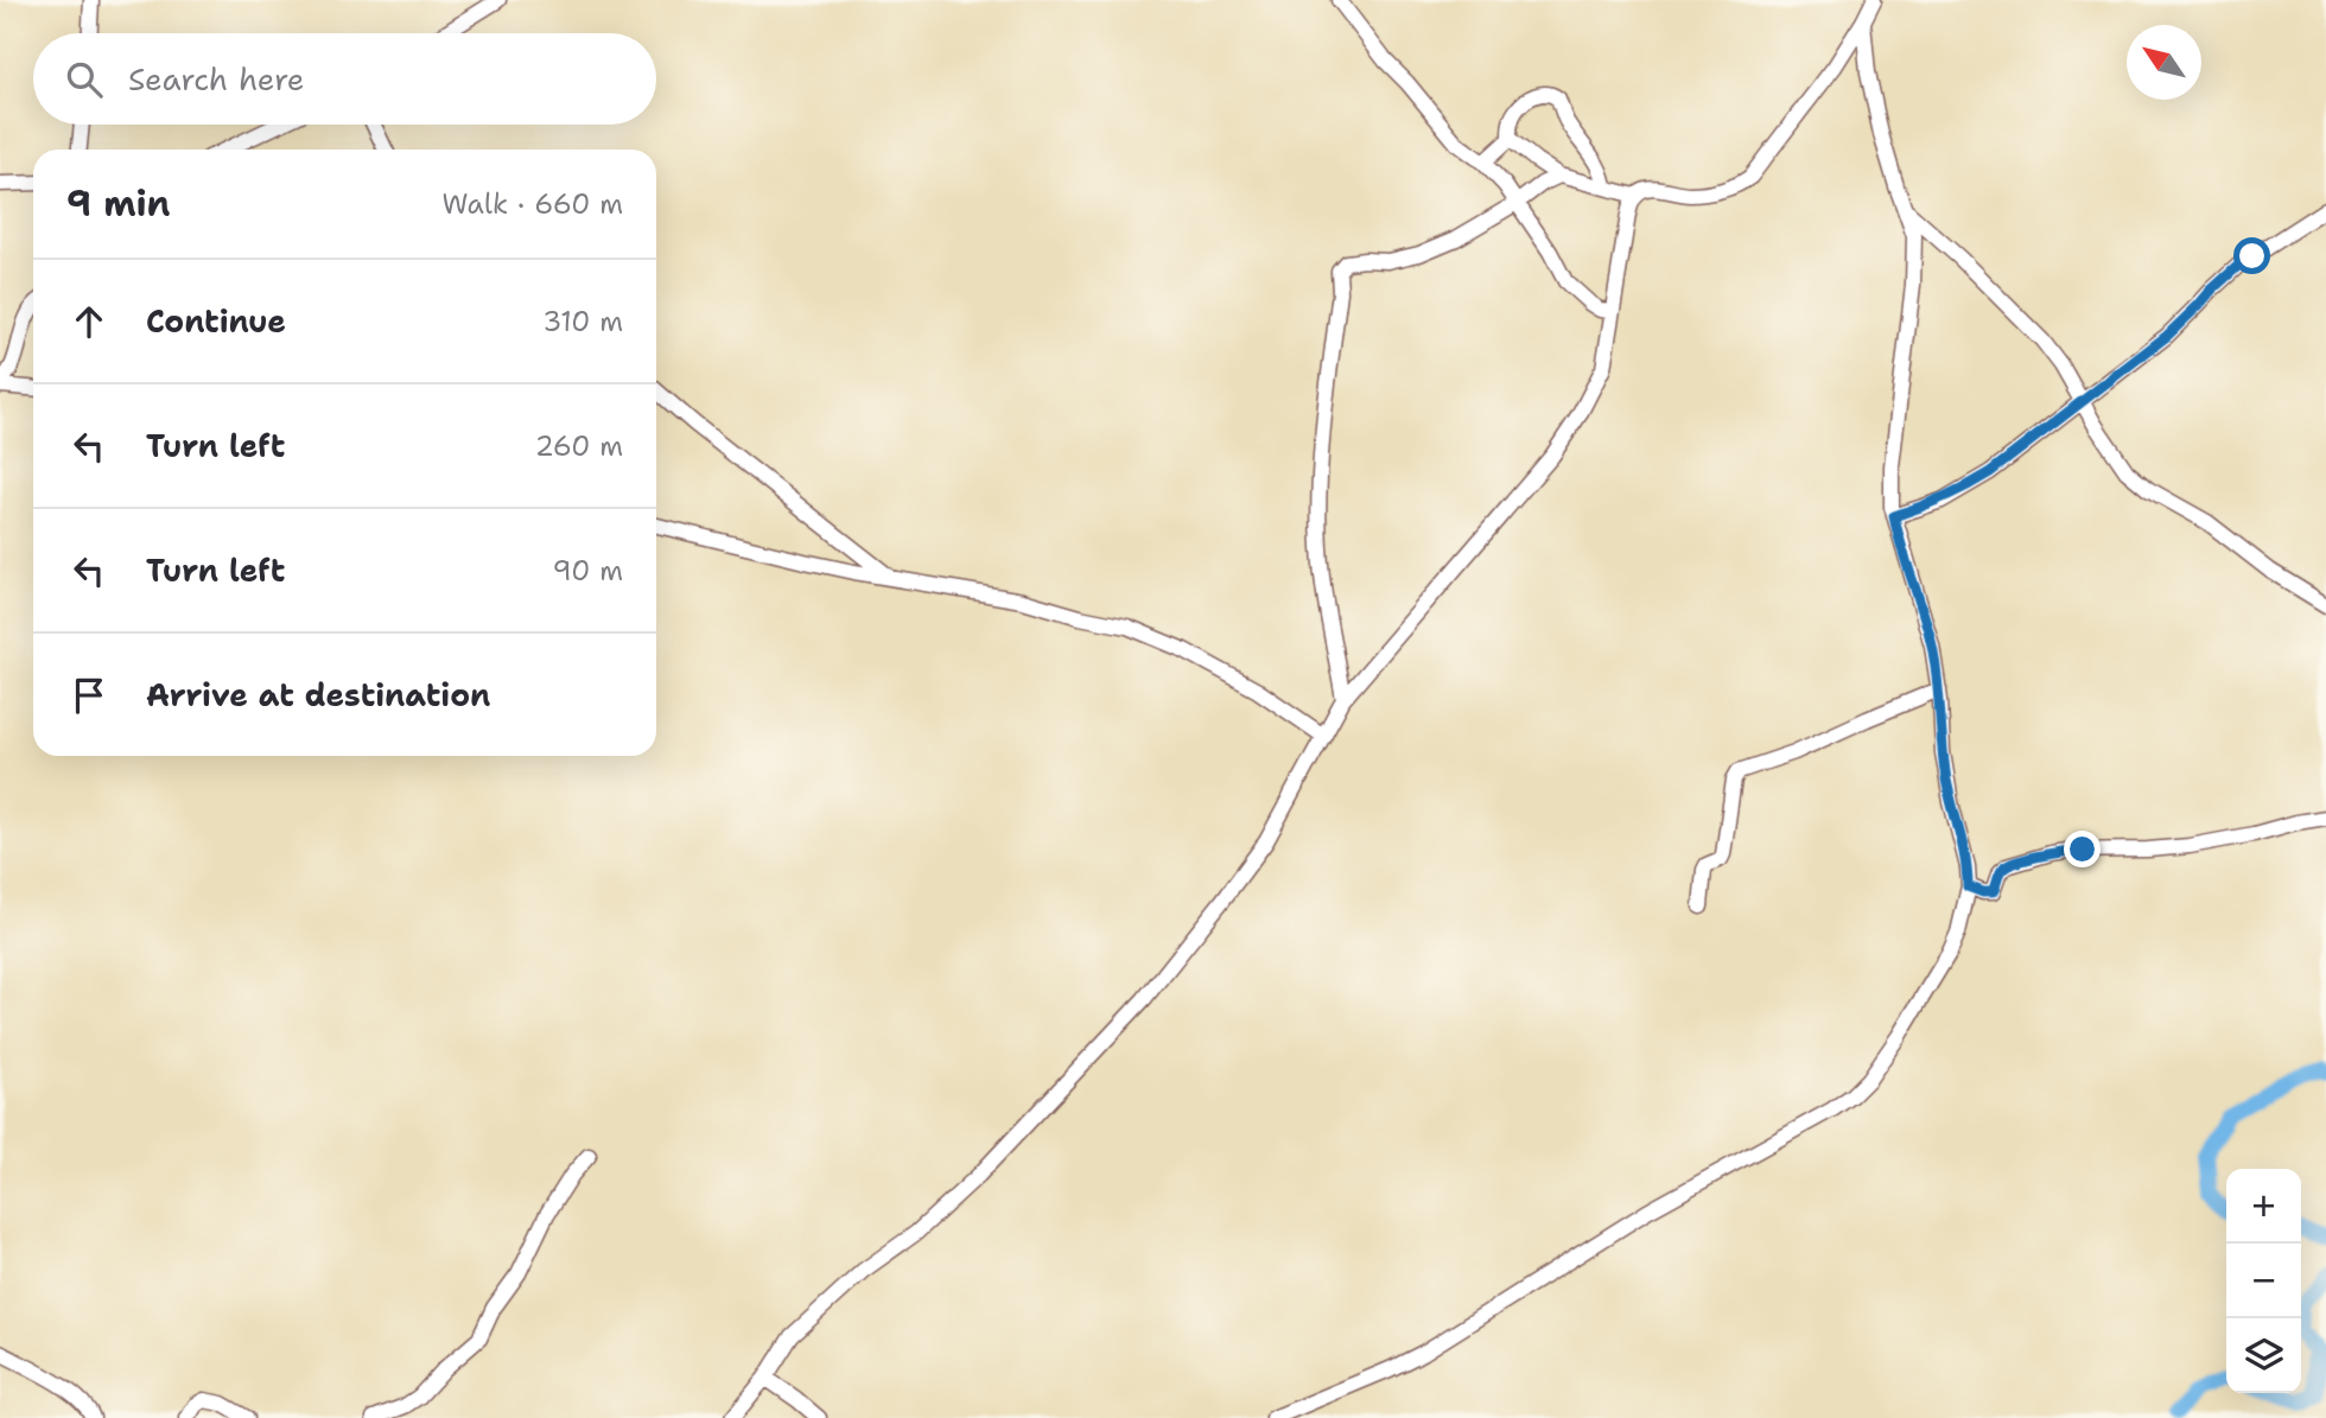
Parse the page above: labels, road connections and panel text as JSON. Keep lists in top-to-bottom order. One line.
{"north":"top left","page":{"search":"Search here","heading":["9 min","Walk · 660 m"],"list":[["Continue","310 m"],["Turn left","260 m"],["Turn left","90 m"],"Arrive at destination"],"map_buttons":["+","−"]}}
